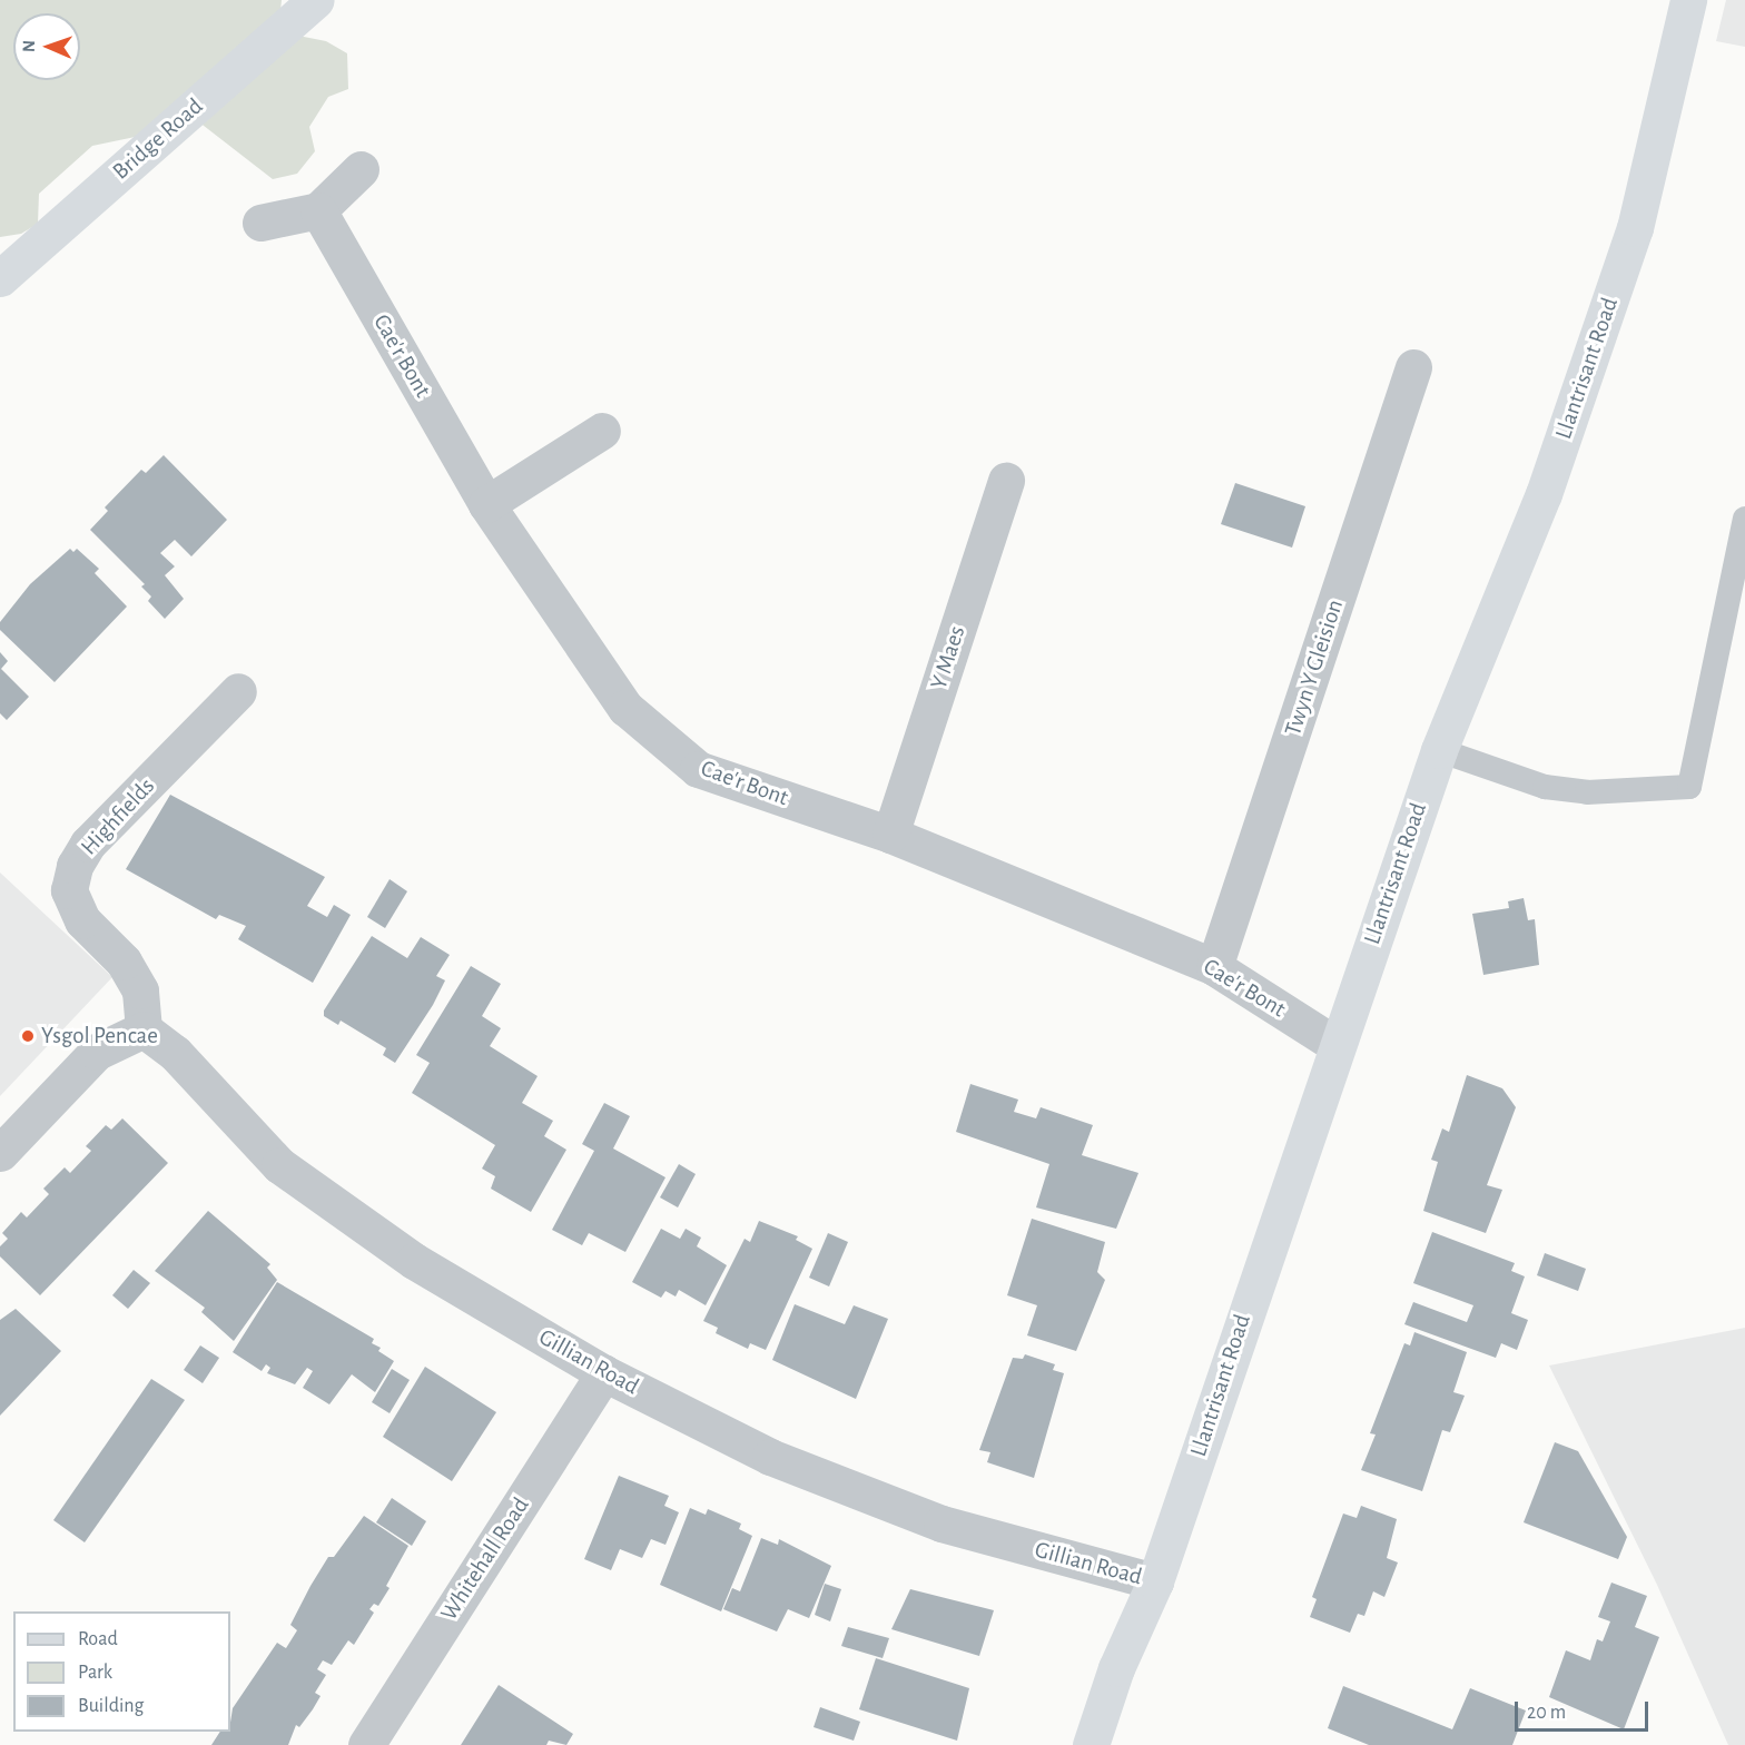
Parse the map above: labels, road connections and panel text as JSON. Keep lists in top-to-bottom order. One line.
{"streets":{"main road":["Bridge Road","Llantrisant Road"],"street":["Cae'r Bont","Y Maes","Twyn Y Gleision","Highfields","Gillian Road","Whitehall Road"]},"crossings":[["Cae'r Bont","Llantrisant Road"],["Cae'r Bont","Y Maes"],["Cae'r Bont","Twyn Y Gleision"],["Llantrisant Road","Gillian Road"],["Highfields","Gillian Road"],["Gillian Road","Whitehall Road"]],"places":["Ysgol Pencae"],"legend":["Road","Park","Building"],"scale_bar":"20 m","north":"left"}
